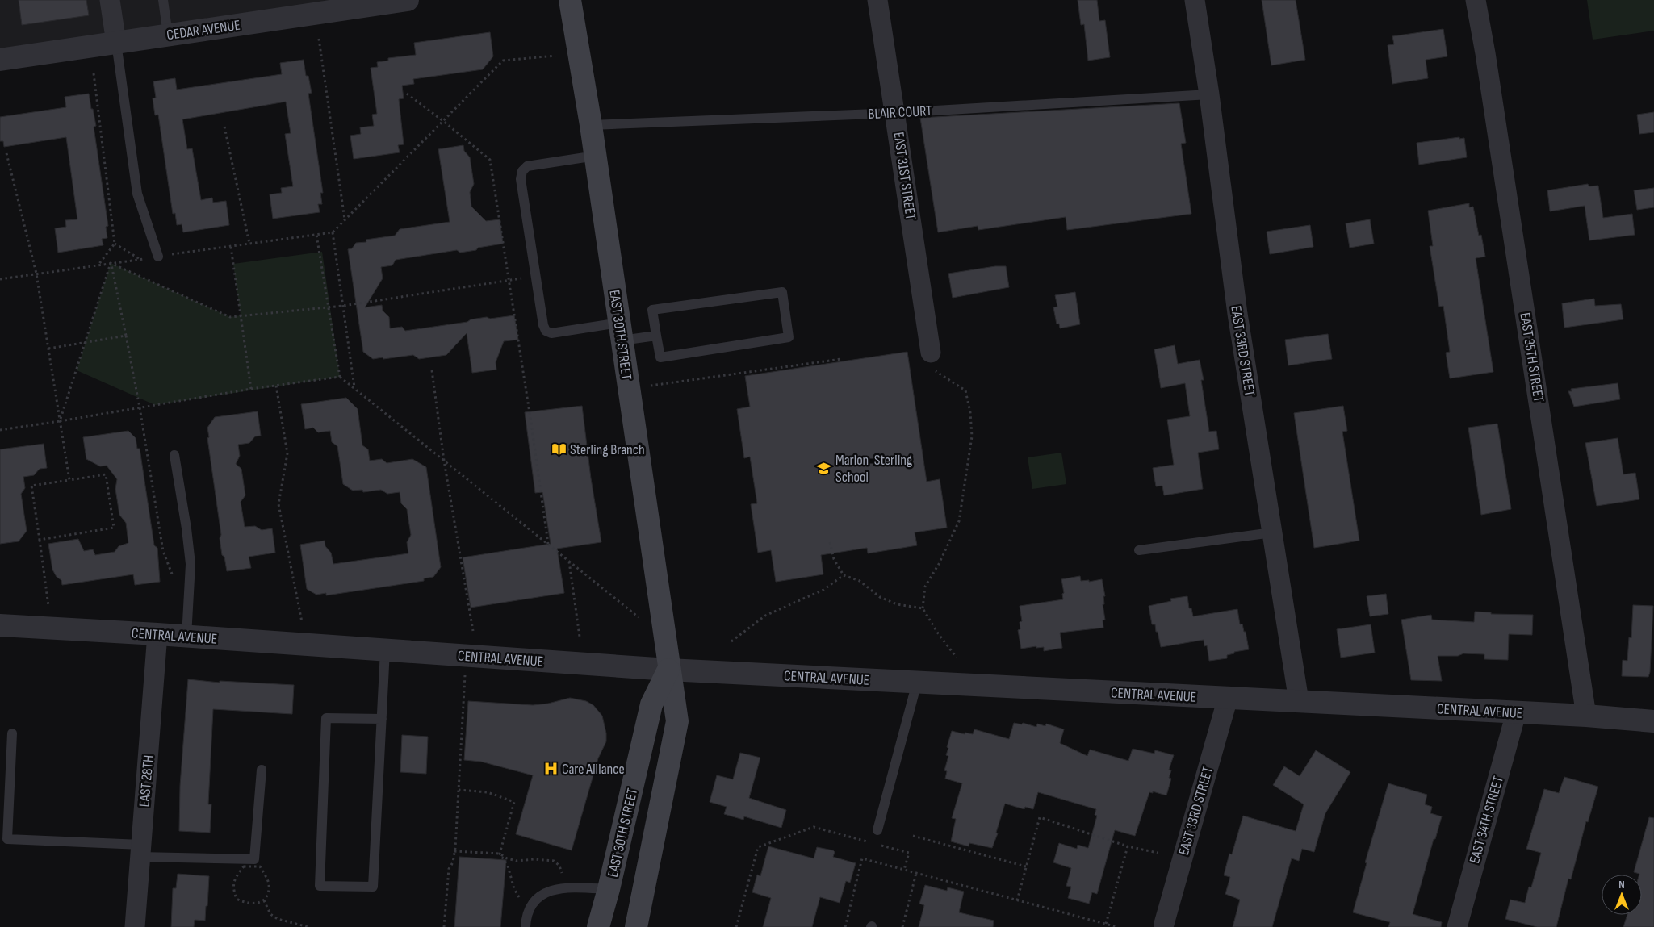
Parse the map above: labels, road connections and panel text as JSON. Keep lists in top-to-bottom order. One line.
{"streets":{"main road":["EAST 30TH STREET"],"street":["CEDAR AVENUE","EAST 31ST STREET","EAST 33RD STREET","EAST 35TH STREET","CENTRAL AVENUE","EAST 28TH","EAST 34TH STREET"],"lane":["BLAIR COURT"]},"crossings":[["BLAIR COURT","EAST 31ST STREET"],["BLAIR COURT","EAST 30TH STREET"],["BLAIR COURT","EAST 33RD STREET"],["EAST 30TH STREET","CENTRAL AVENUE"],["EAST 33RD STREET","CENTRAL AVENUE"],["EAST 35TH STREET","CENTRAL AVENUE"],["CENTRAL AVENUE","EAST 28TH"],["CENTRAL AVENUE","EAST 34TH STREET"]],"places":{"library":["Sterling Branch"],"school or university":["Marion-Sterling School"],"hospital":["Care Alliance"]},"north":"top"}
